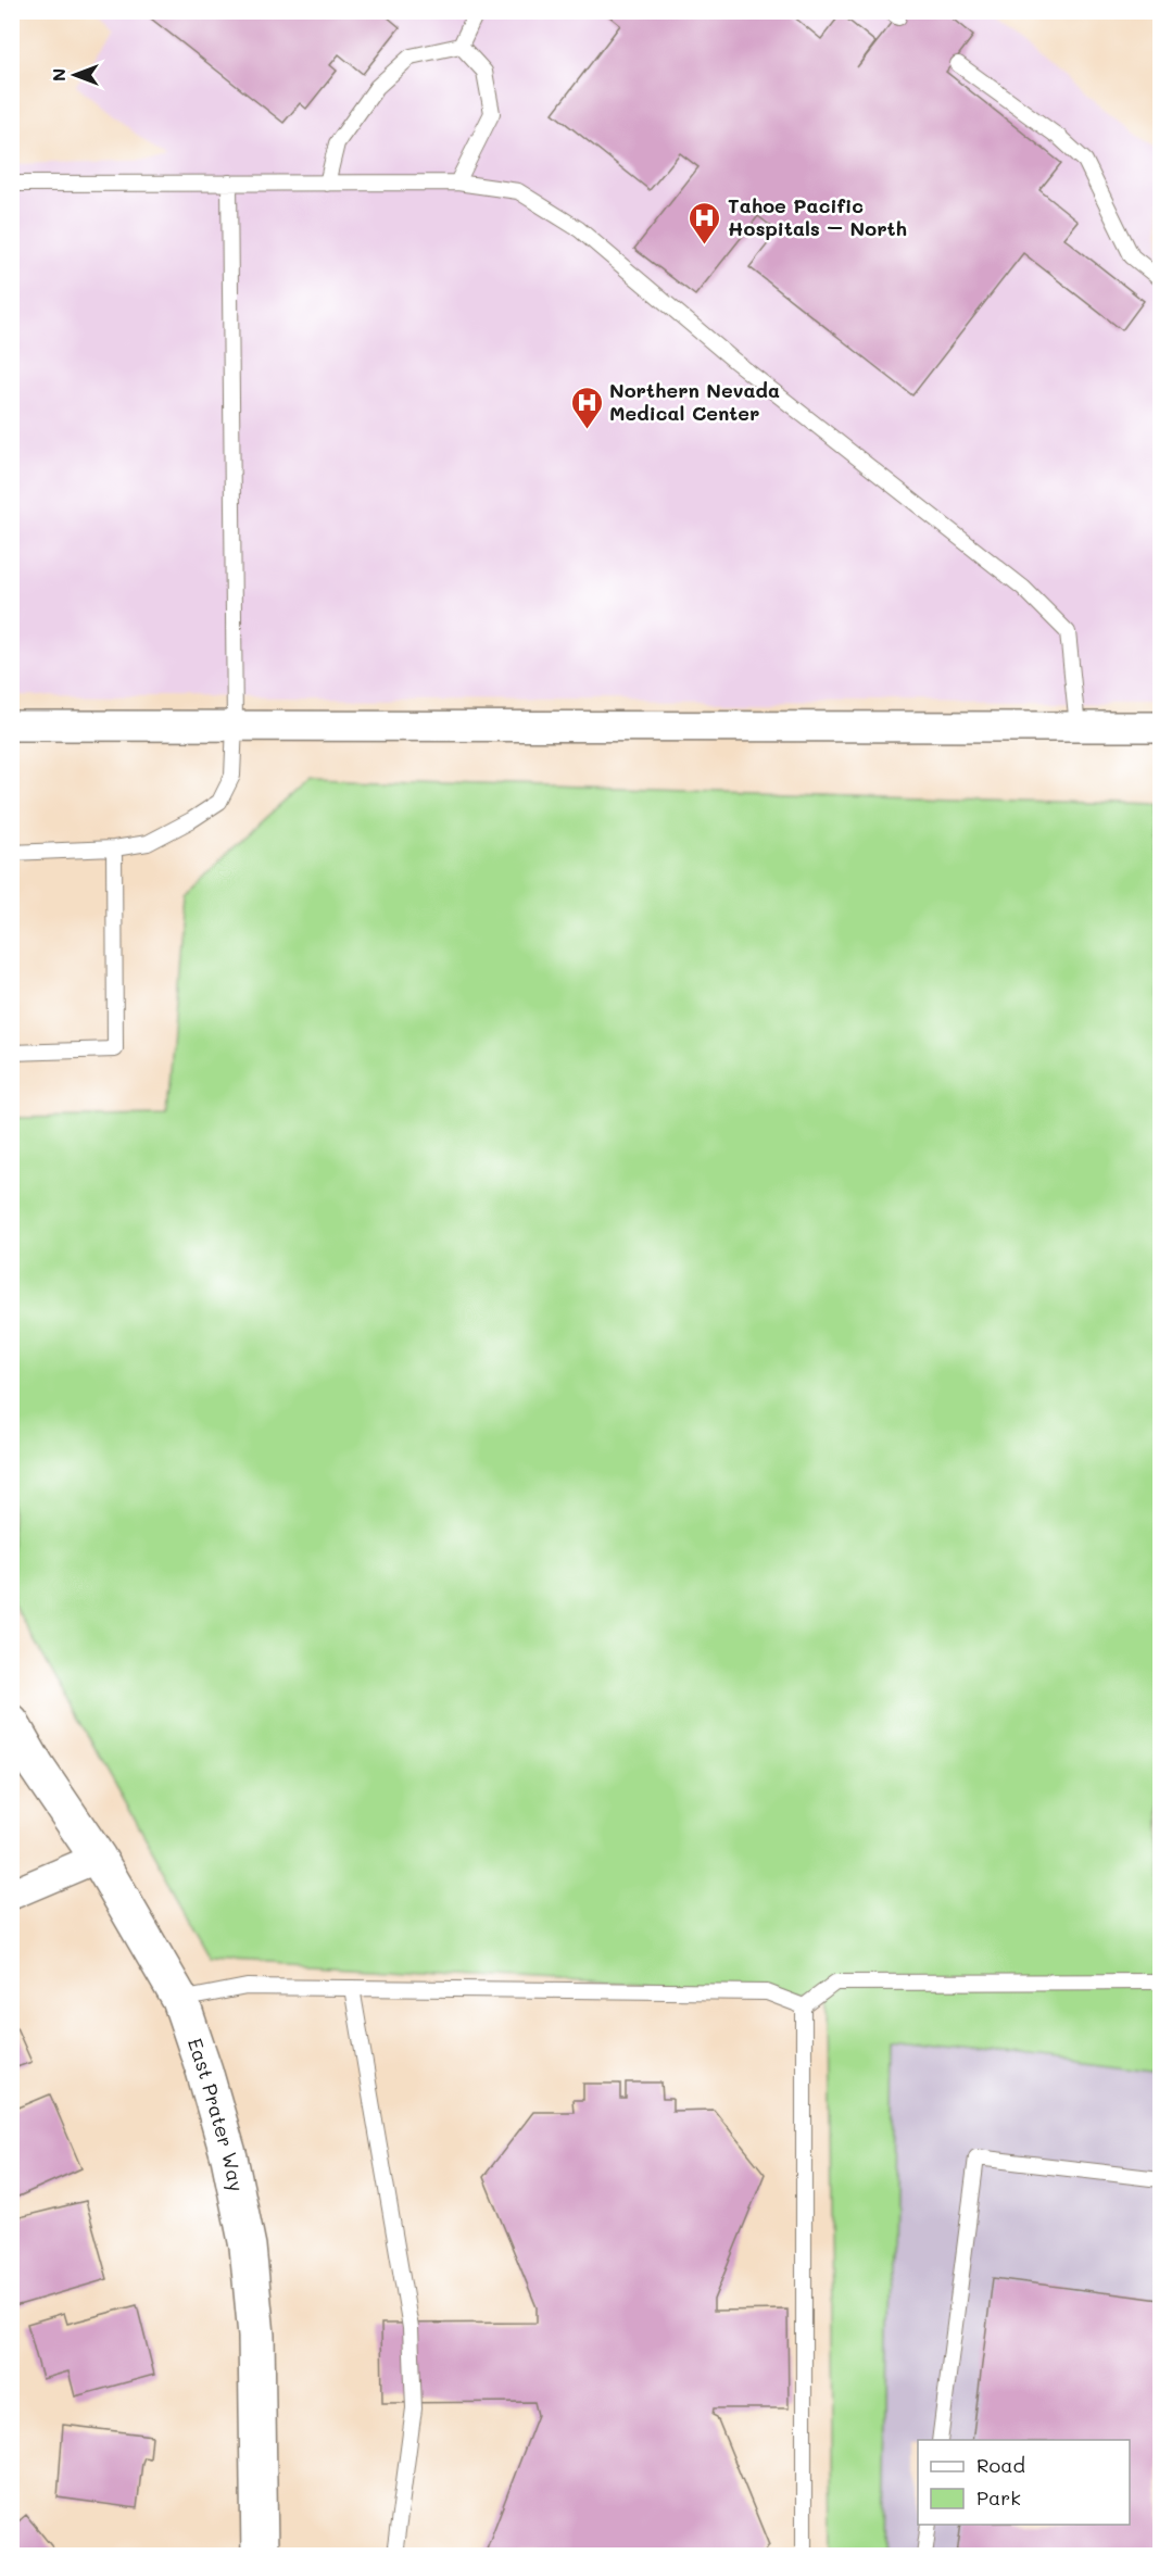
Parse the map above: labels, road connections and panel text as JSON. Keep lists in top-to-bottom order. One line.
{"streets":{"street":["East Prater Way"]},"places":{"hospital":["Tahoe Pacific Hospitals – North","Northern Nevada Medical Center"]},"legend":["Road","Park"],"north":"left"}
